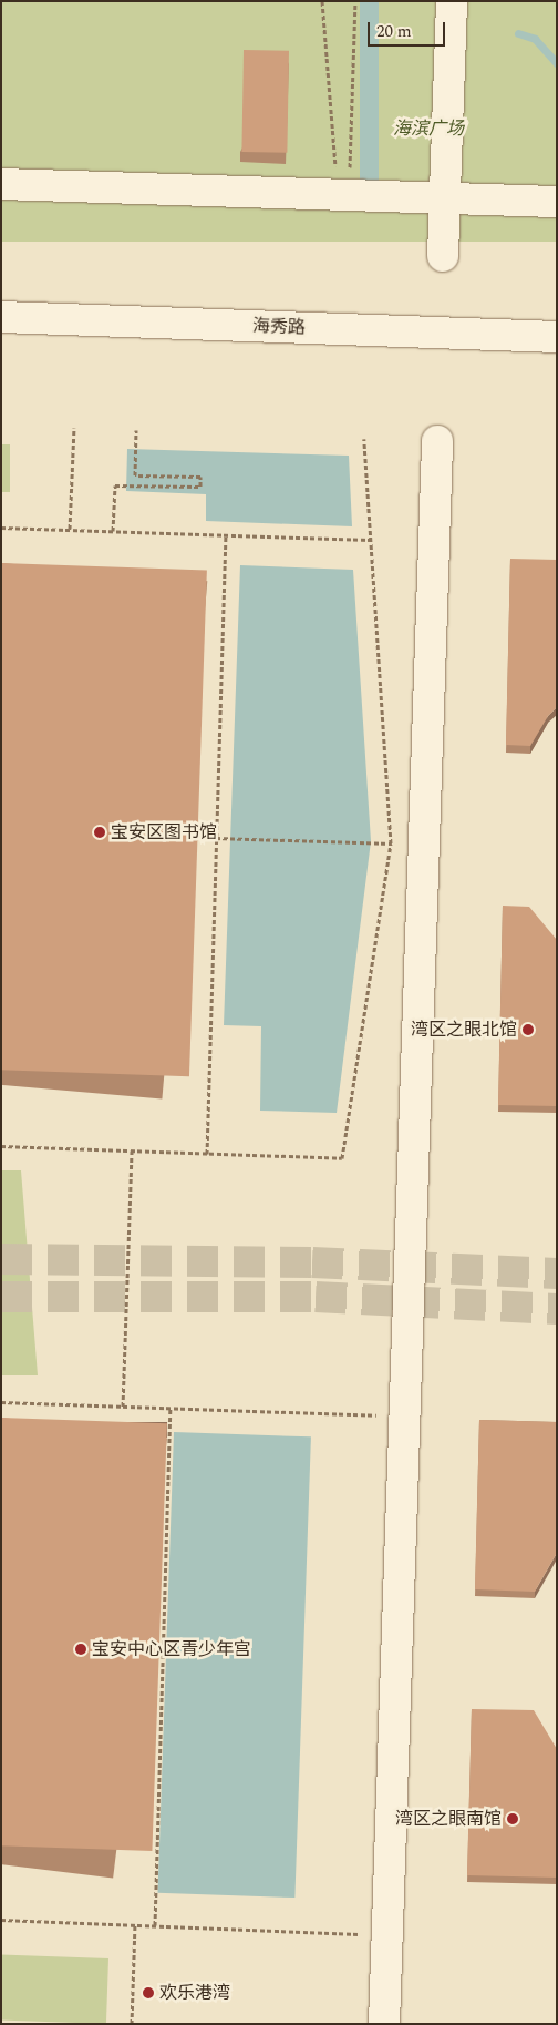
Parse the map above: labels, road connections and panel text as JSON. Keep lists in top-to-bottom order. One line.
{"streets":{"street":["海秀路"]},"parks":["海滨广场"],"places":["宝安区图书馆","湾区之眼北馆","宝安中心区青少年宫","湾区之眼南馆","欢乐港湾"],"scale_bar":"20 m"}
